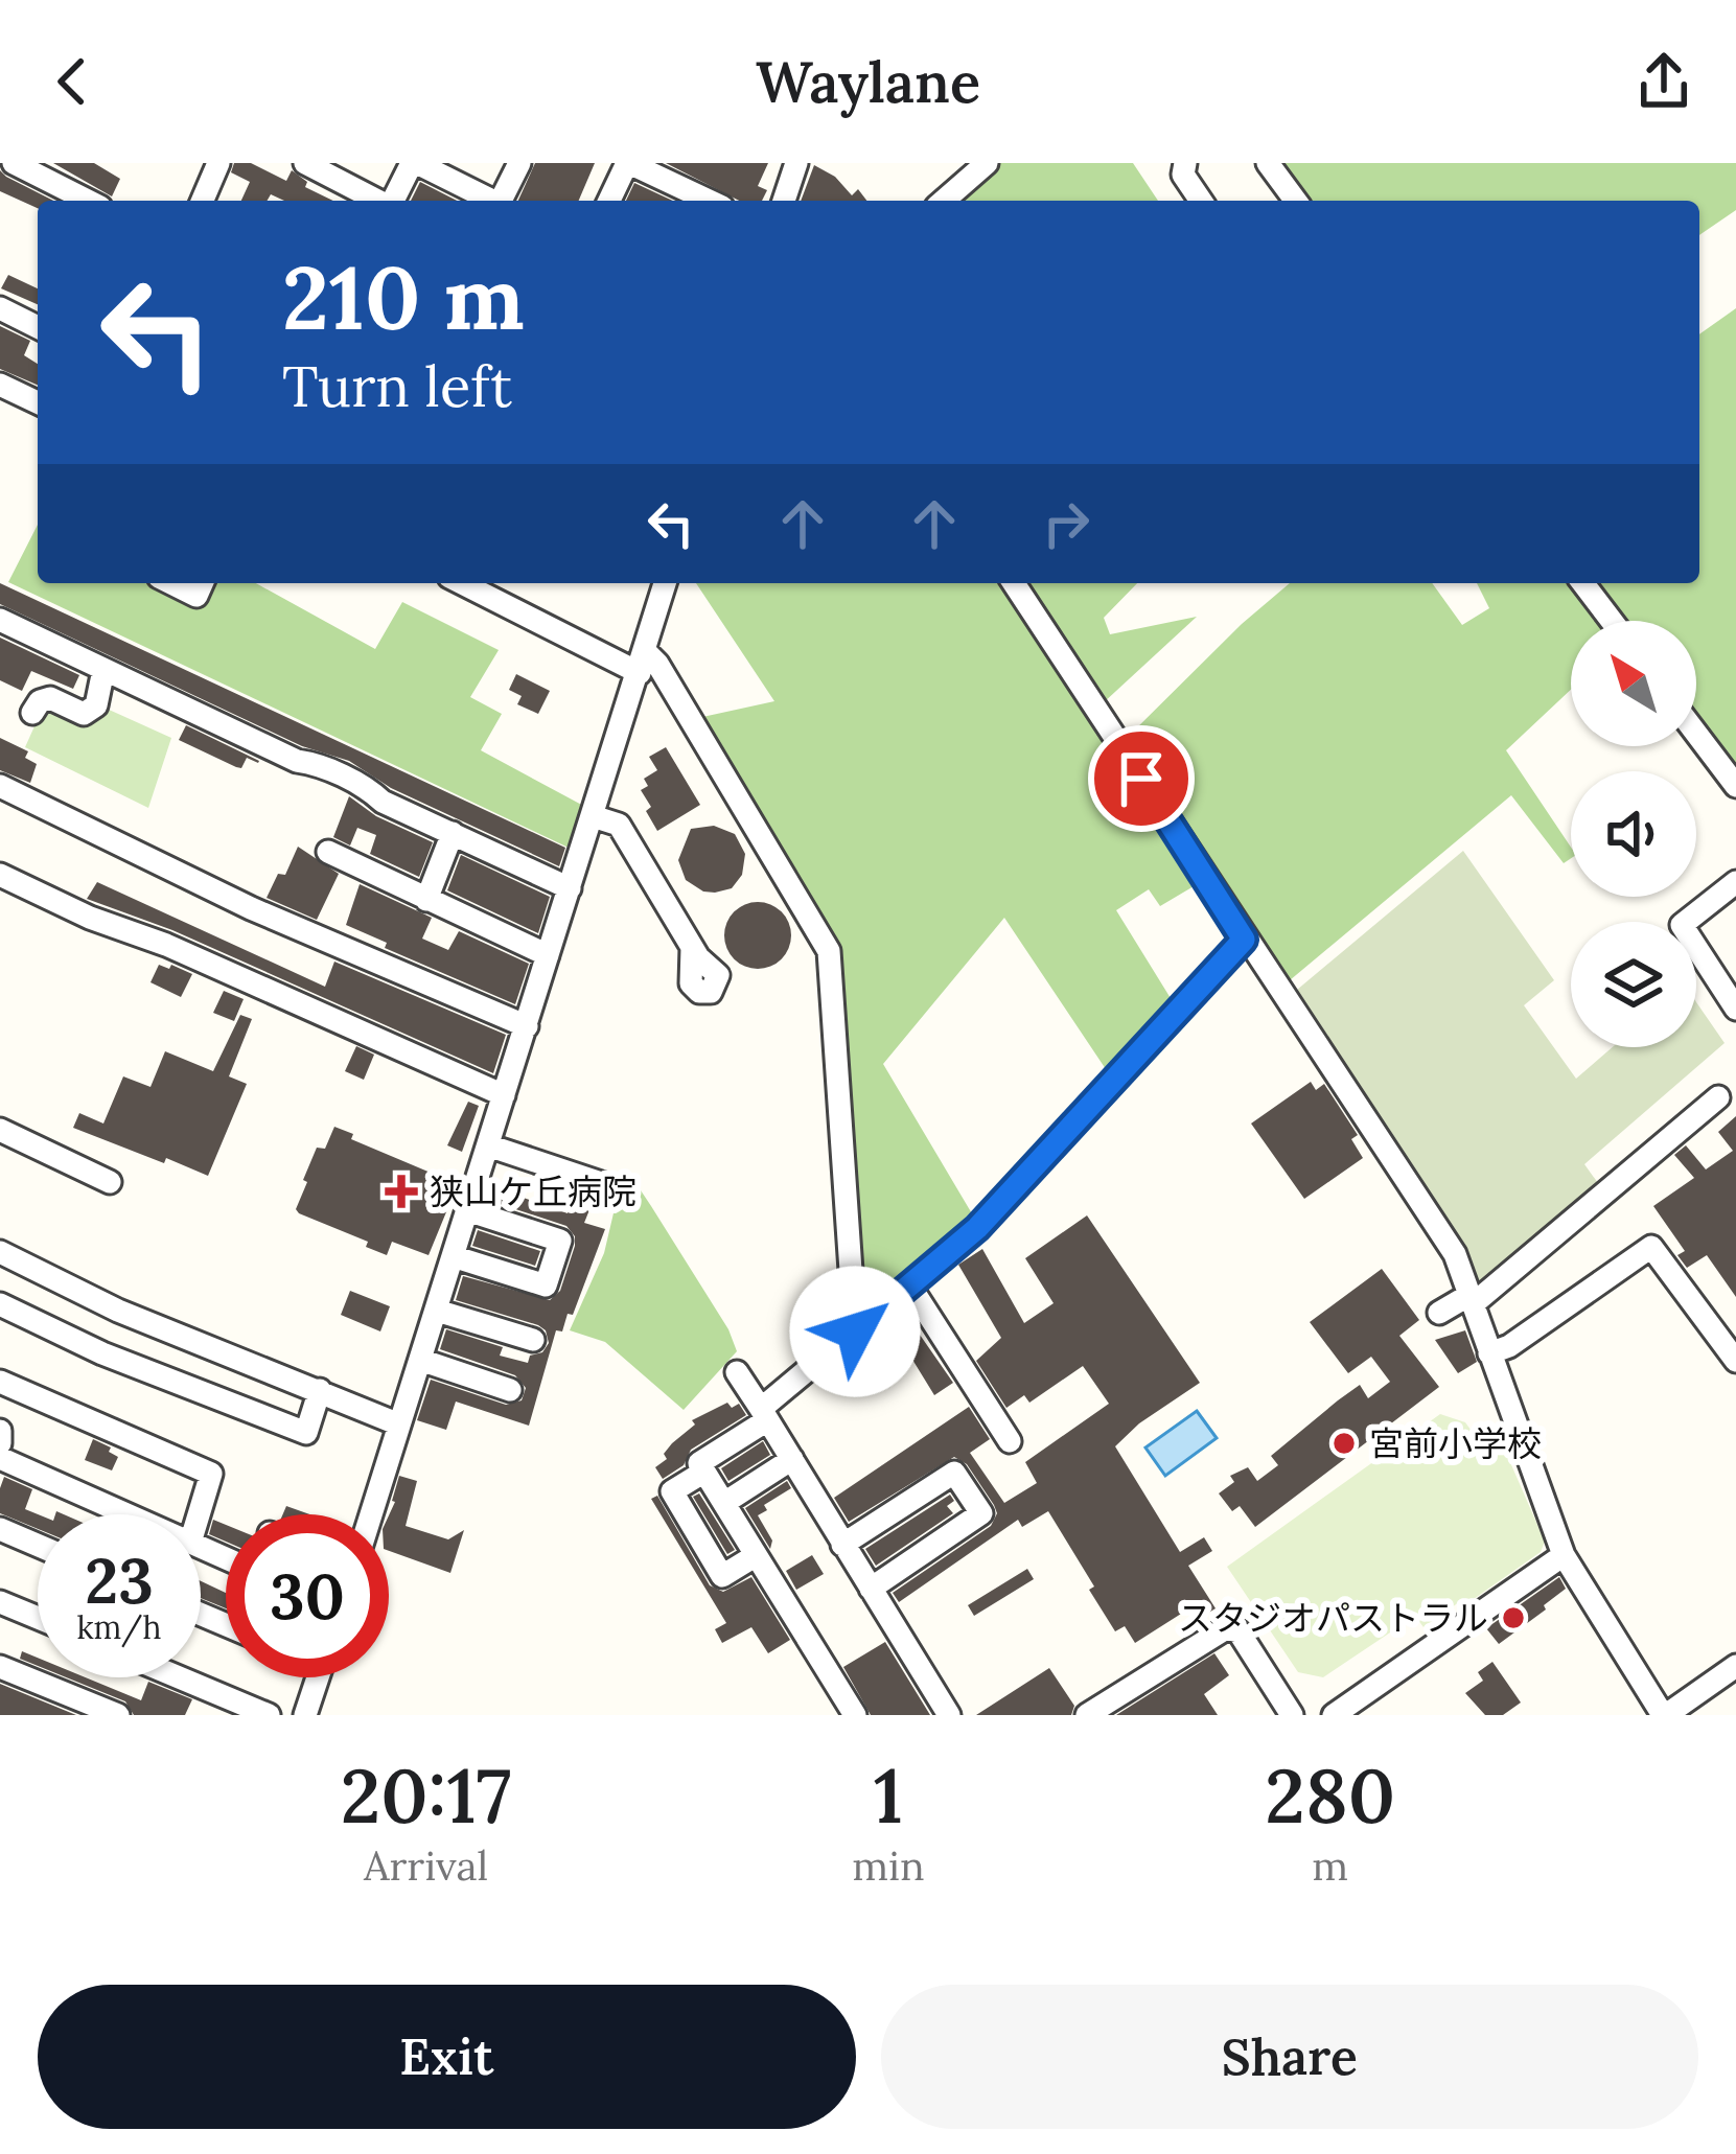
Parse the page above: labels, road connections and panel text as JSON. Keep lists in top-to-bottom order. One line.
{"places":{"health":["狭山ケ丘病院"],"other":["宮前小学校","スタジオパストラル"]},"north":"top left","page":{"header":"Waylane","turn":["210 m","Turn left"],"speed":"23 km/h","limit":"30","eta":["20:17","Arrival","1","min","280","m"],"buttons":["Exit","Share"]}}
